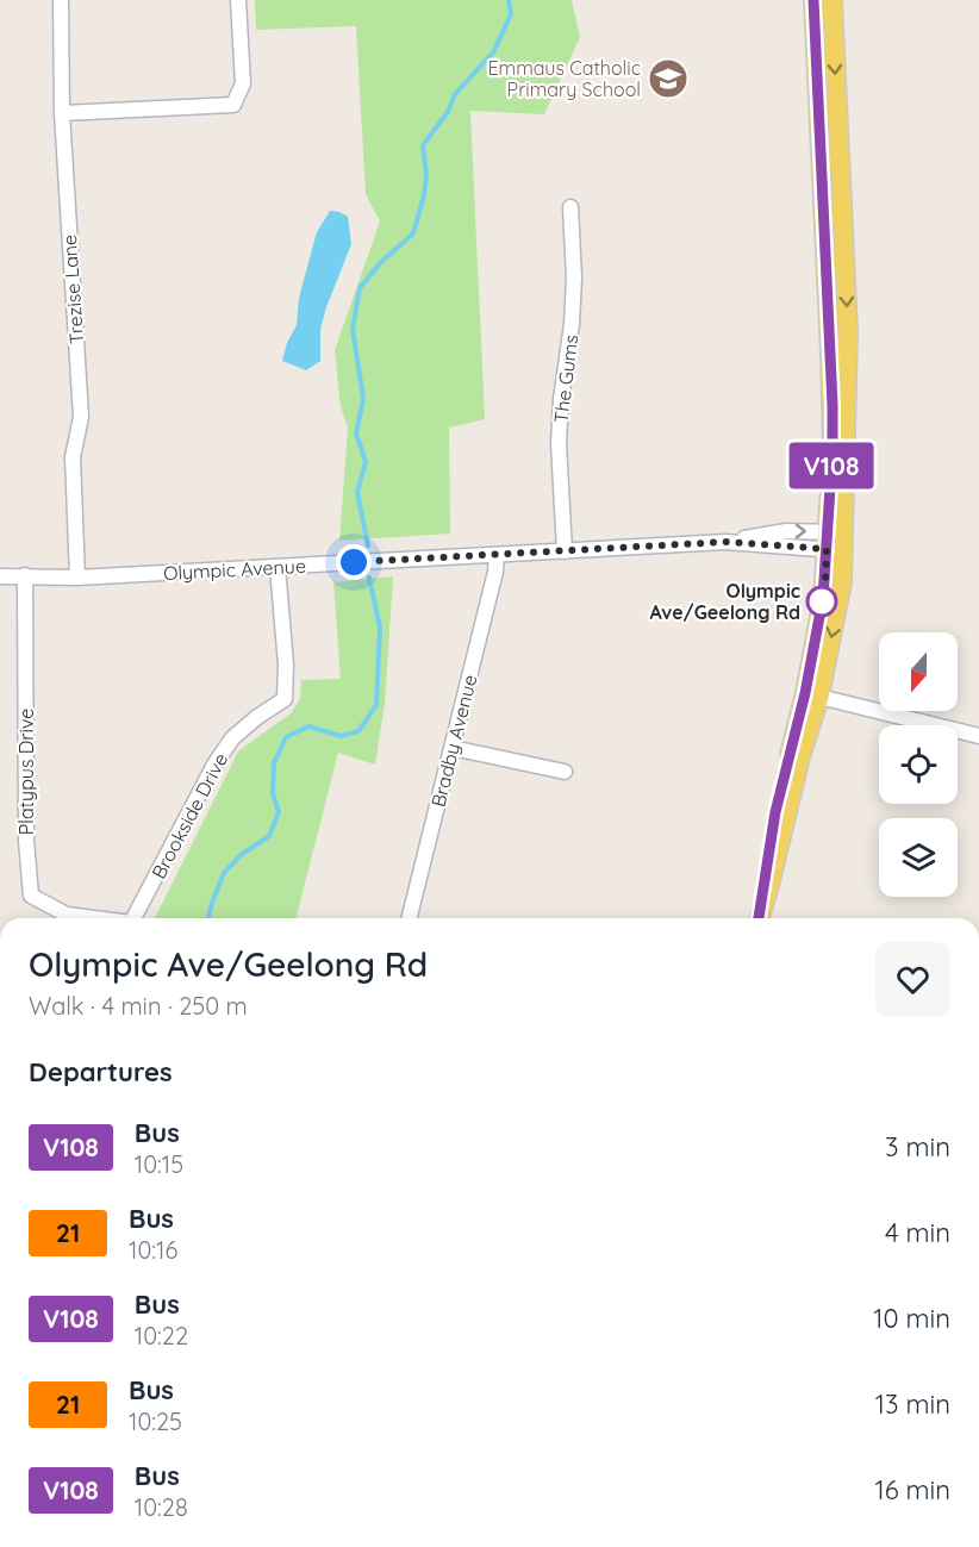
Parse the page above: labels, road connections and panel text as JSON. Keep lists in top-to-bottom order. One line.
{"streets":{"street":["Trezise Lane","The Gums","Olympic Avenue","Bradby Avenue","Platypus Drive","Brookside Drive"]},"crossings":[["Trezise Lane","Olympic Avenue"],["The Gums","Olympic Avenue"],["Olympic Avenue","Bradby Avenue"],["Olympic Avenue","Platypus Drive"],["Olympic Avenue","Brookside Drive"]],"places":{"school or university":["Emmaus Catholic Primary School"],"other":["Olympic Ave/Geelong Rd"]},"lines":["bus line V108"],"north":"bottom","page":{"on_map":"V108","heading":[["Olympic Ave/Geelong Rd","Walk · 4 min · 250 m"],"Departures"],"list":[{"mark":"V108","name":"Bus","note":"10:15","value":"3 min"},{"mark":"21","name":"Bus","note":"10:16","value":"4 min"},{"mark":"V108","name":"Bus","note":"10:22","value":"10 min"},{"mark":"21","name":"Bus","note":"10:25","value":"13 min"},{"mark":"V108","name":"Bus","note":"10:28","value":"16 min"}]}}
